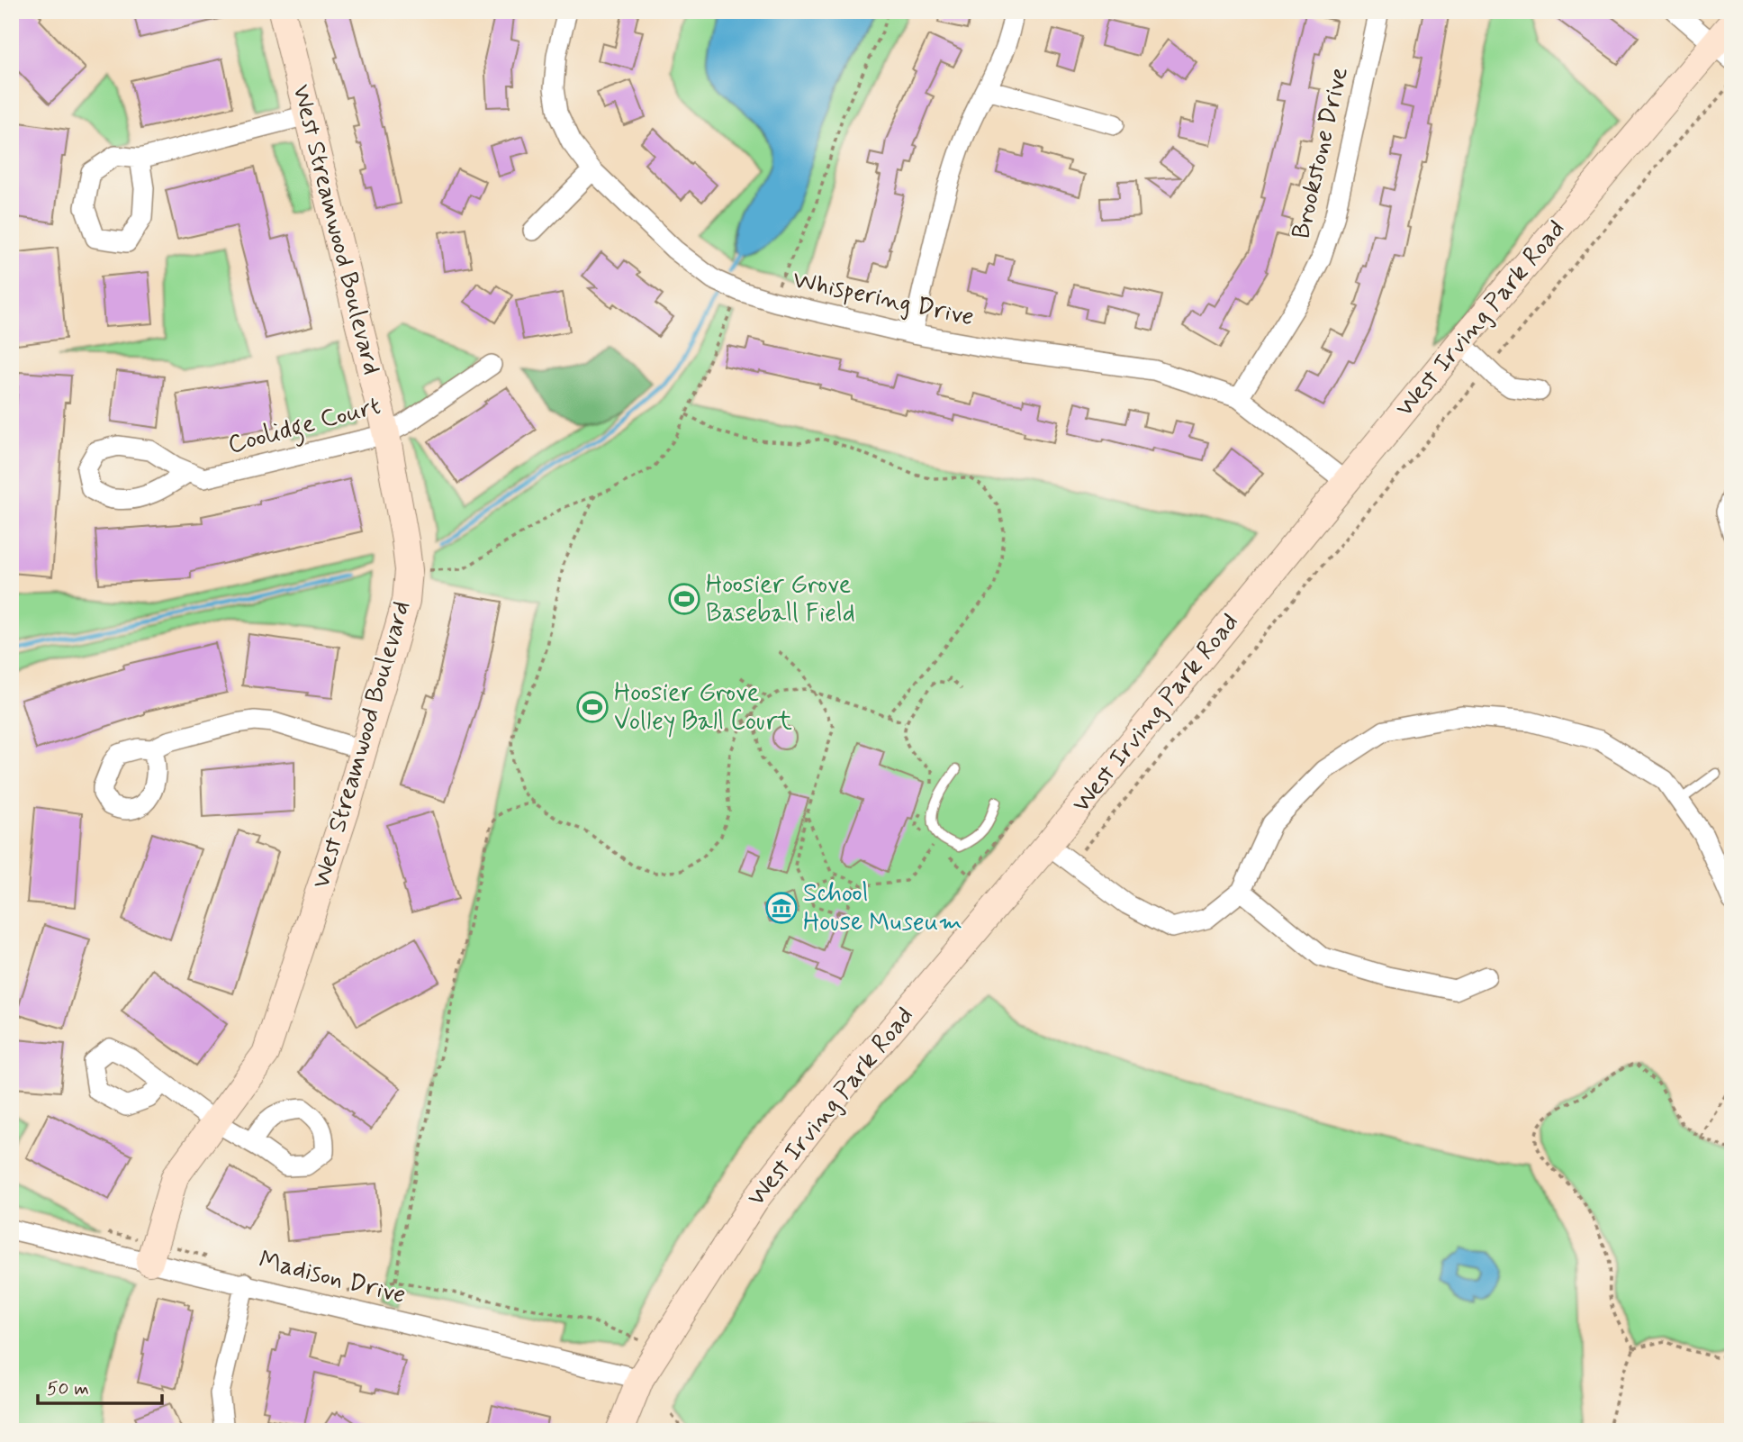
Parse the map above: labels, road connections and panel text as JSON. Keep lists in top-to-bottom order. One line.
{"streets":{"main road":["West Streamwood Boulevard","West Irving Park Road"],"street":["Brookstone Drive","Whispering Drive","Coolidge Court","Madison Drive"]},"crossings":[["Brookstone Drive","Whispering Drive"],["West Streamwood Boulevard","Coolidge Court"],["West Streamwood Boulevard","Madison Drive"],["Whispering Drive","West Irving Park Road"],["West Irving Park Road","Madison Drive"]],"places":{"sports":["Hoosier Grove Baseball Field","Hoosier Grove Volley Ball Court"],"museum":["School House Museum"]},"scale_bar":"50 m"}
